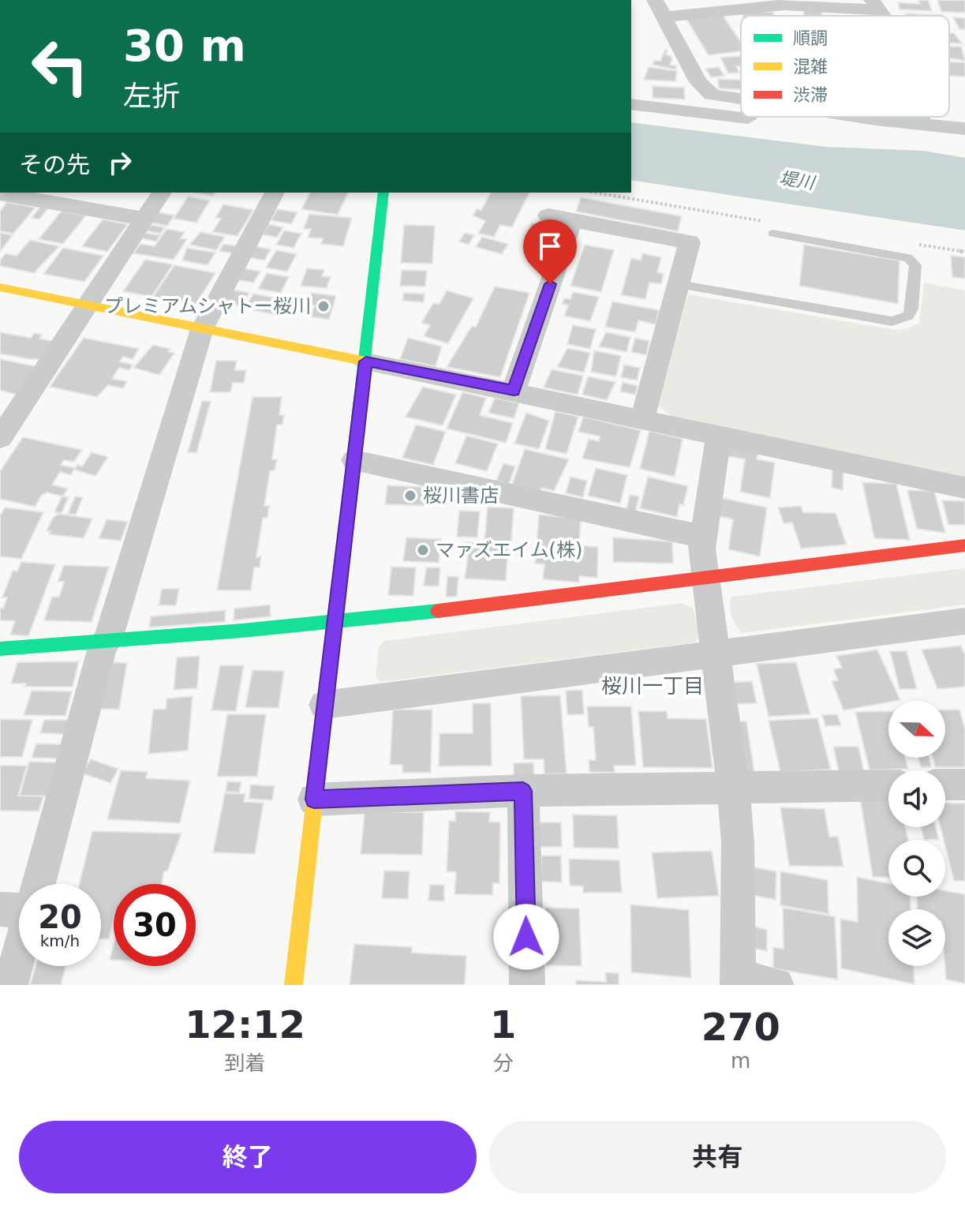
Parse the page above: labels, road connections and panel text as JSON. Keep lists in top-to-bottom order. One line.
{"districts":["桜川一丁目"],"water":["堤川"],"places":["プレミアムシャトー桜川","桜川書店","マァズエイム(株)"],"legend":["順調","混雑","渋滞"],"north":"right","page":{"turn":["30 m","左折"],"then":"その先","speed":"20 km/h","limit":"30","eta":["12:12","到着","1","分","270","m"],"buttons":["終了","共有"]}}
